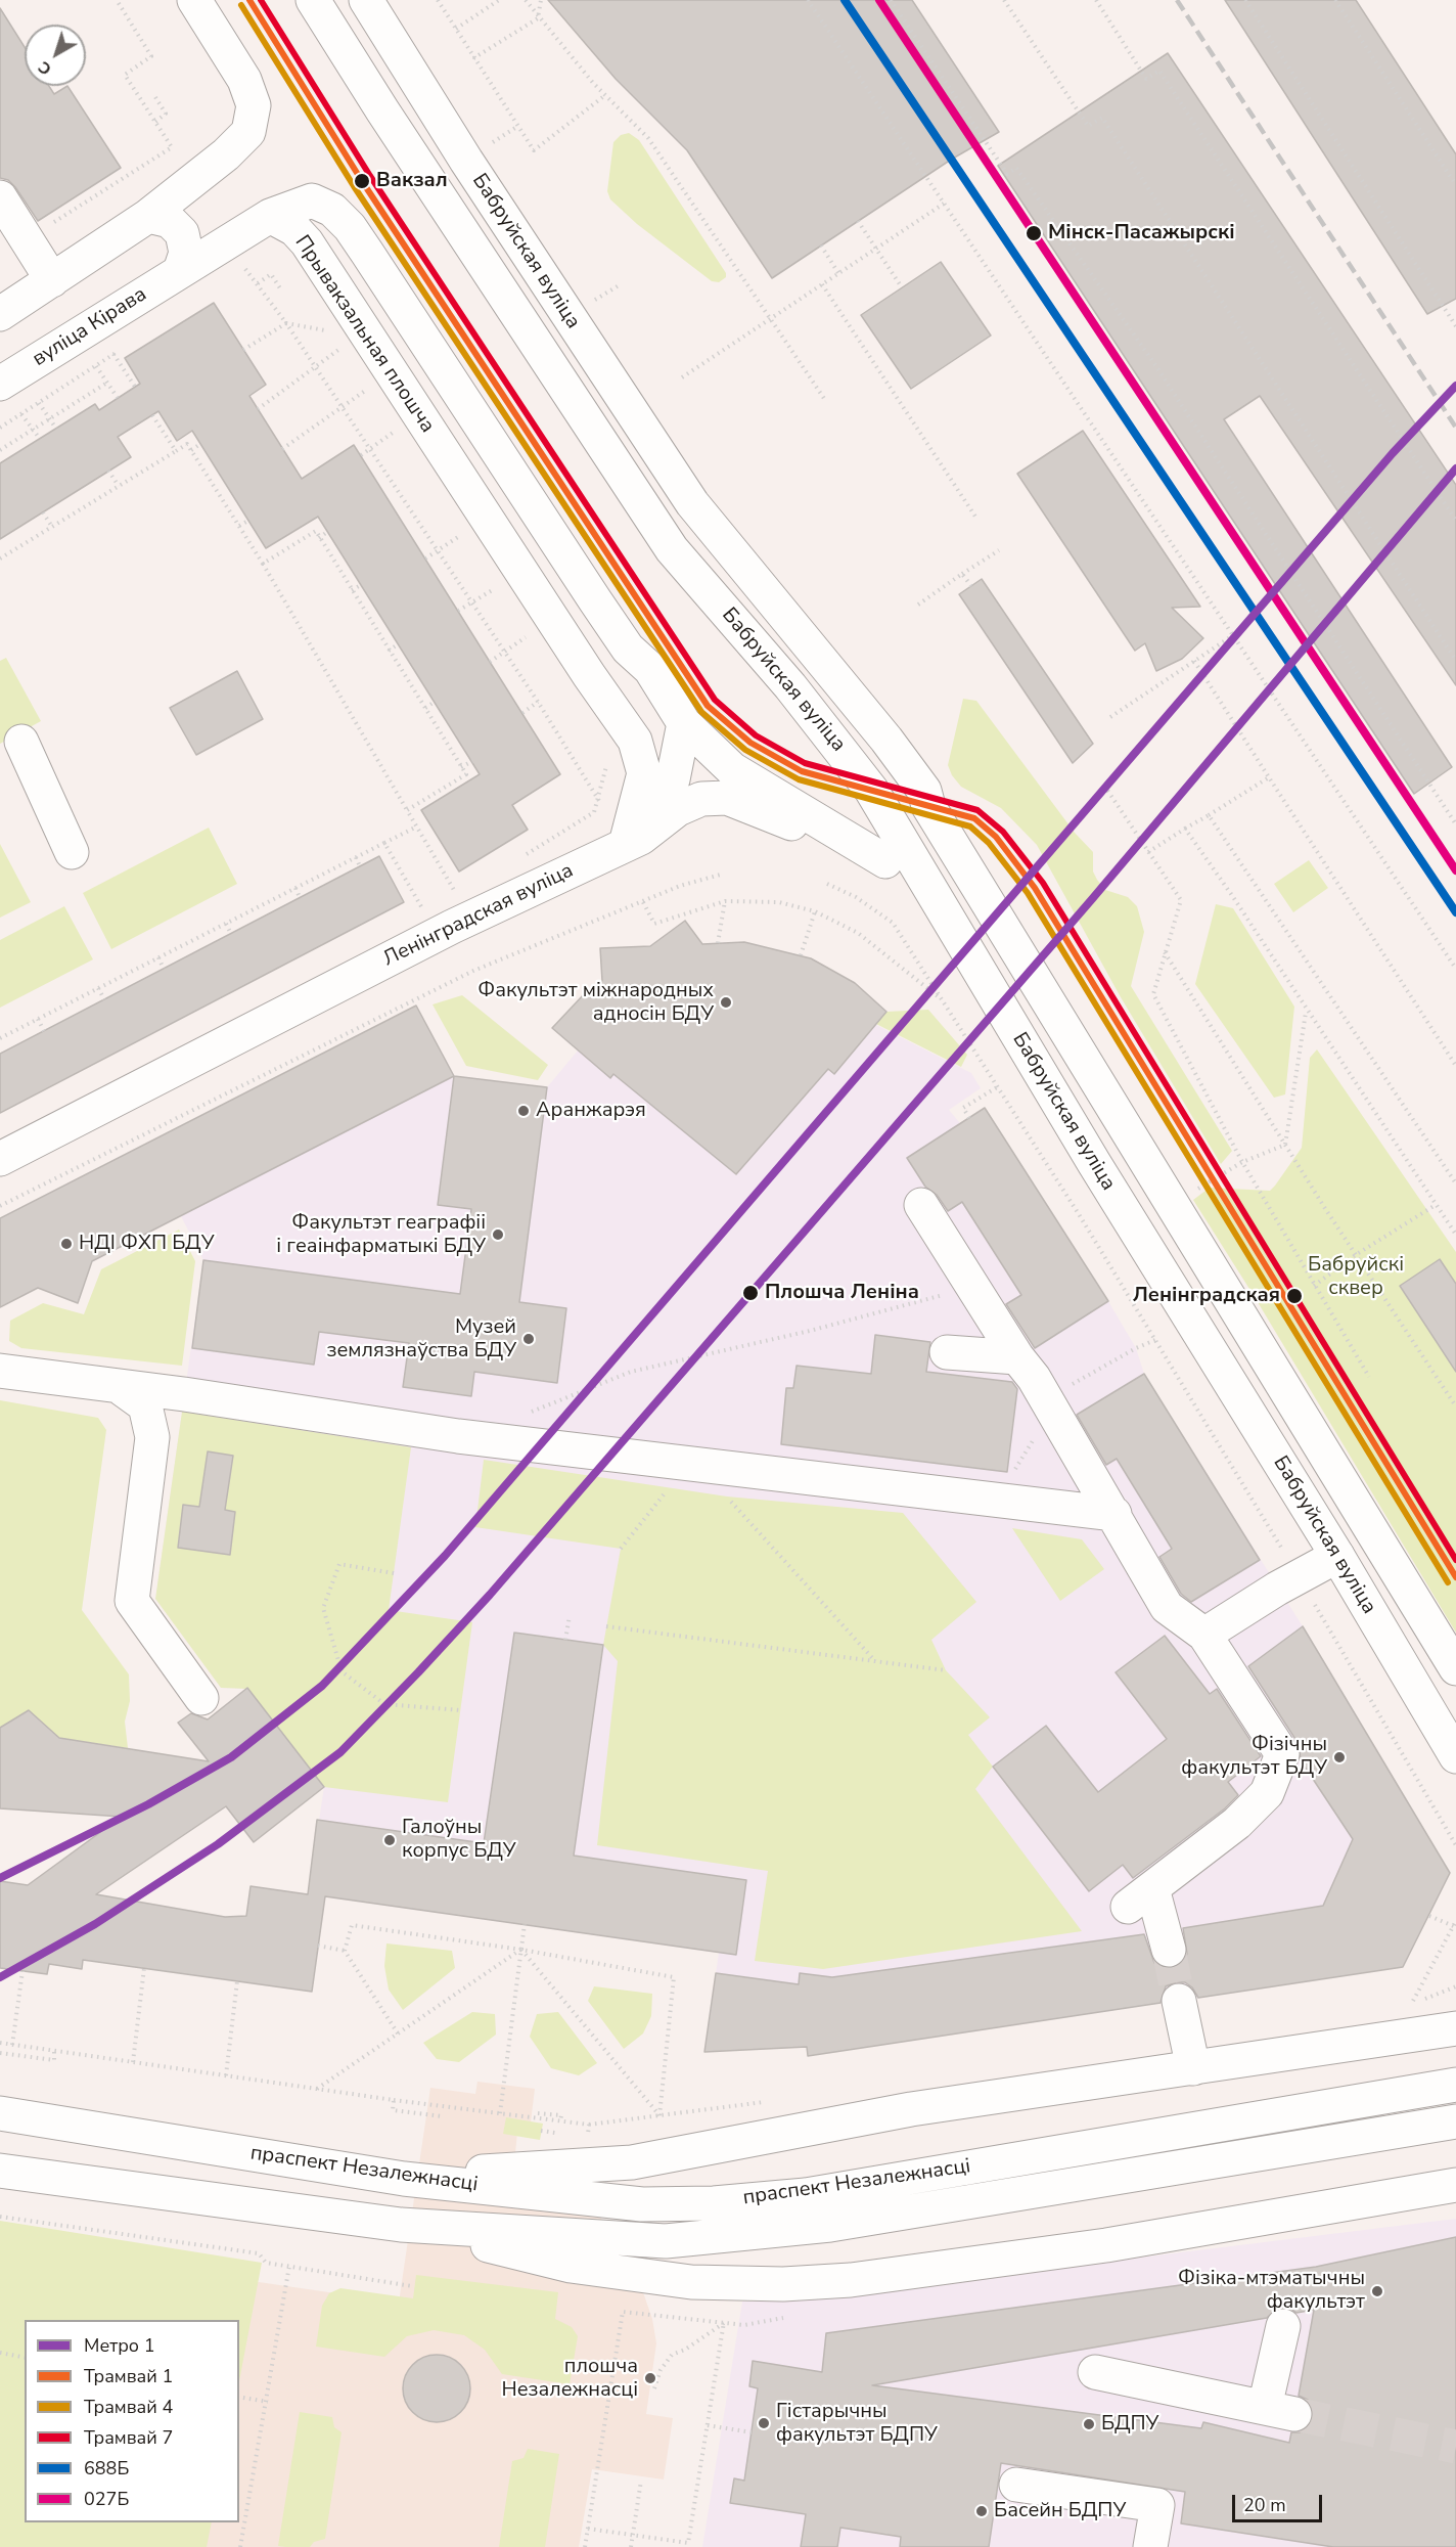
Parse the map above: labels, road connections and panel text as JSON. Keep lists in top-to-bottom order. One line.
{"streets":{"main road":["Бабруйская вуліца","вуліца Кірава","Прывакзальная плошча","Ленінградская вуліца","праспект Незалежнасці"]},"crossings":[["Бабруйская вуліца","Ленінградская вуліца"],["вуліца Кірава","Прывакзальная плошча"],["Прывакзальная плошча","Ленінградская вуліца"]],"parks":["Бабруйскі сквер"],"places":["Вакзал","Мінск-Пасажырскі","Факультэт міжнародных адносін БДУ","Аранжарэя","Факультэт геаграфіі і геаінфарматыкі БДУ","НДІ ФХП БДУ","Плошча Леніна","Ленінградская","Музей землязнаўства БДУ","Фізічны факультэт БДУ","Галоўны корпус БДУ","Фізіка-мтэматычны факультэт","плошча Незалежнасці","Гістарычны факультэт БДПУ","БДПУ","Басейн БДПУ"],"lines":["tram line 1","tram line 7","transit line 688Б","transit line 027Б","tram line 4","metro line 1"],"legend":["Метро 1","Трамвай 1","Трамвай 4","Трамвай 7","688Б","027Б"],"scale_bar":"20 m","north":"bottom left"}
